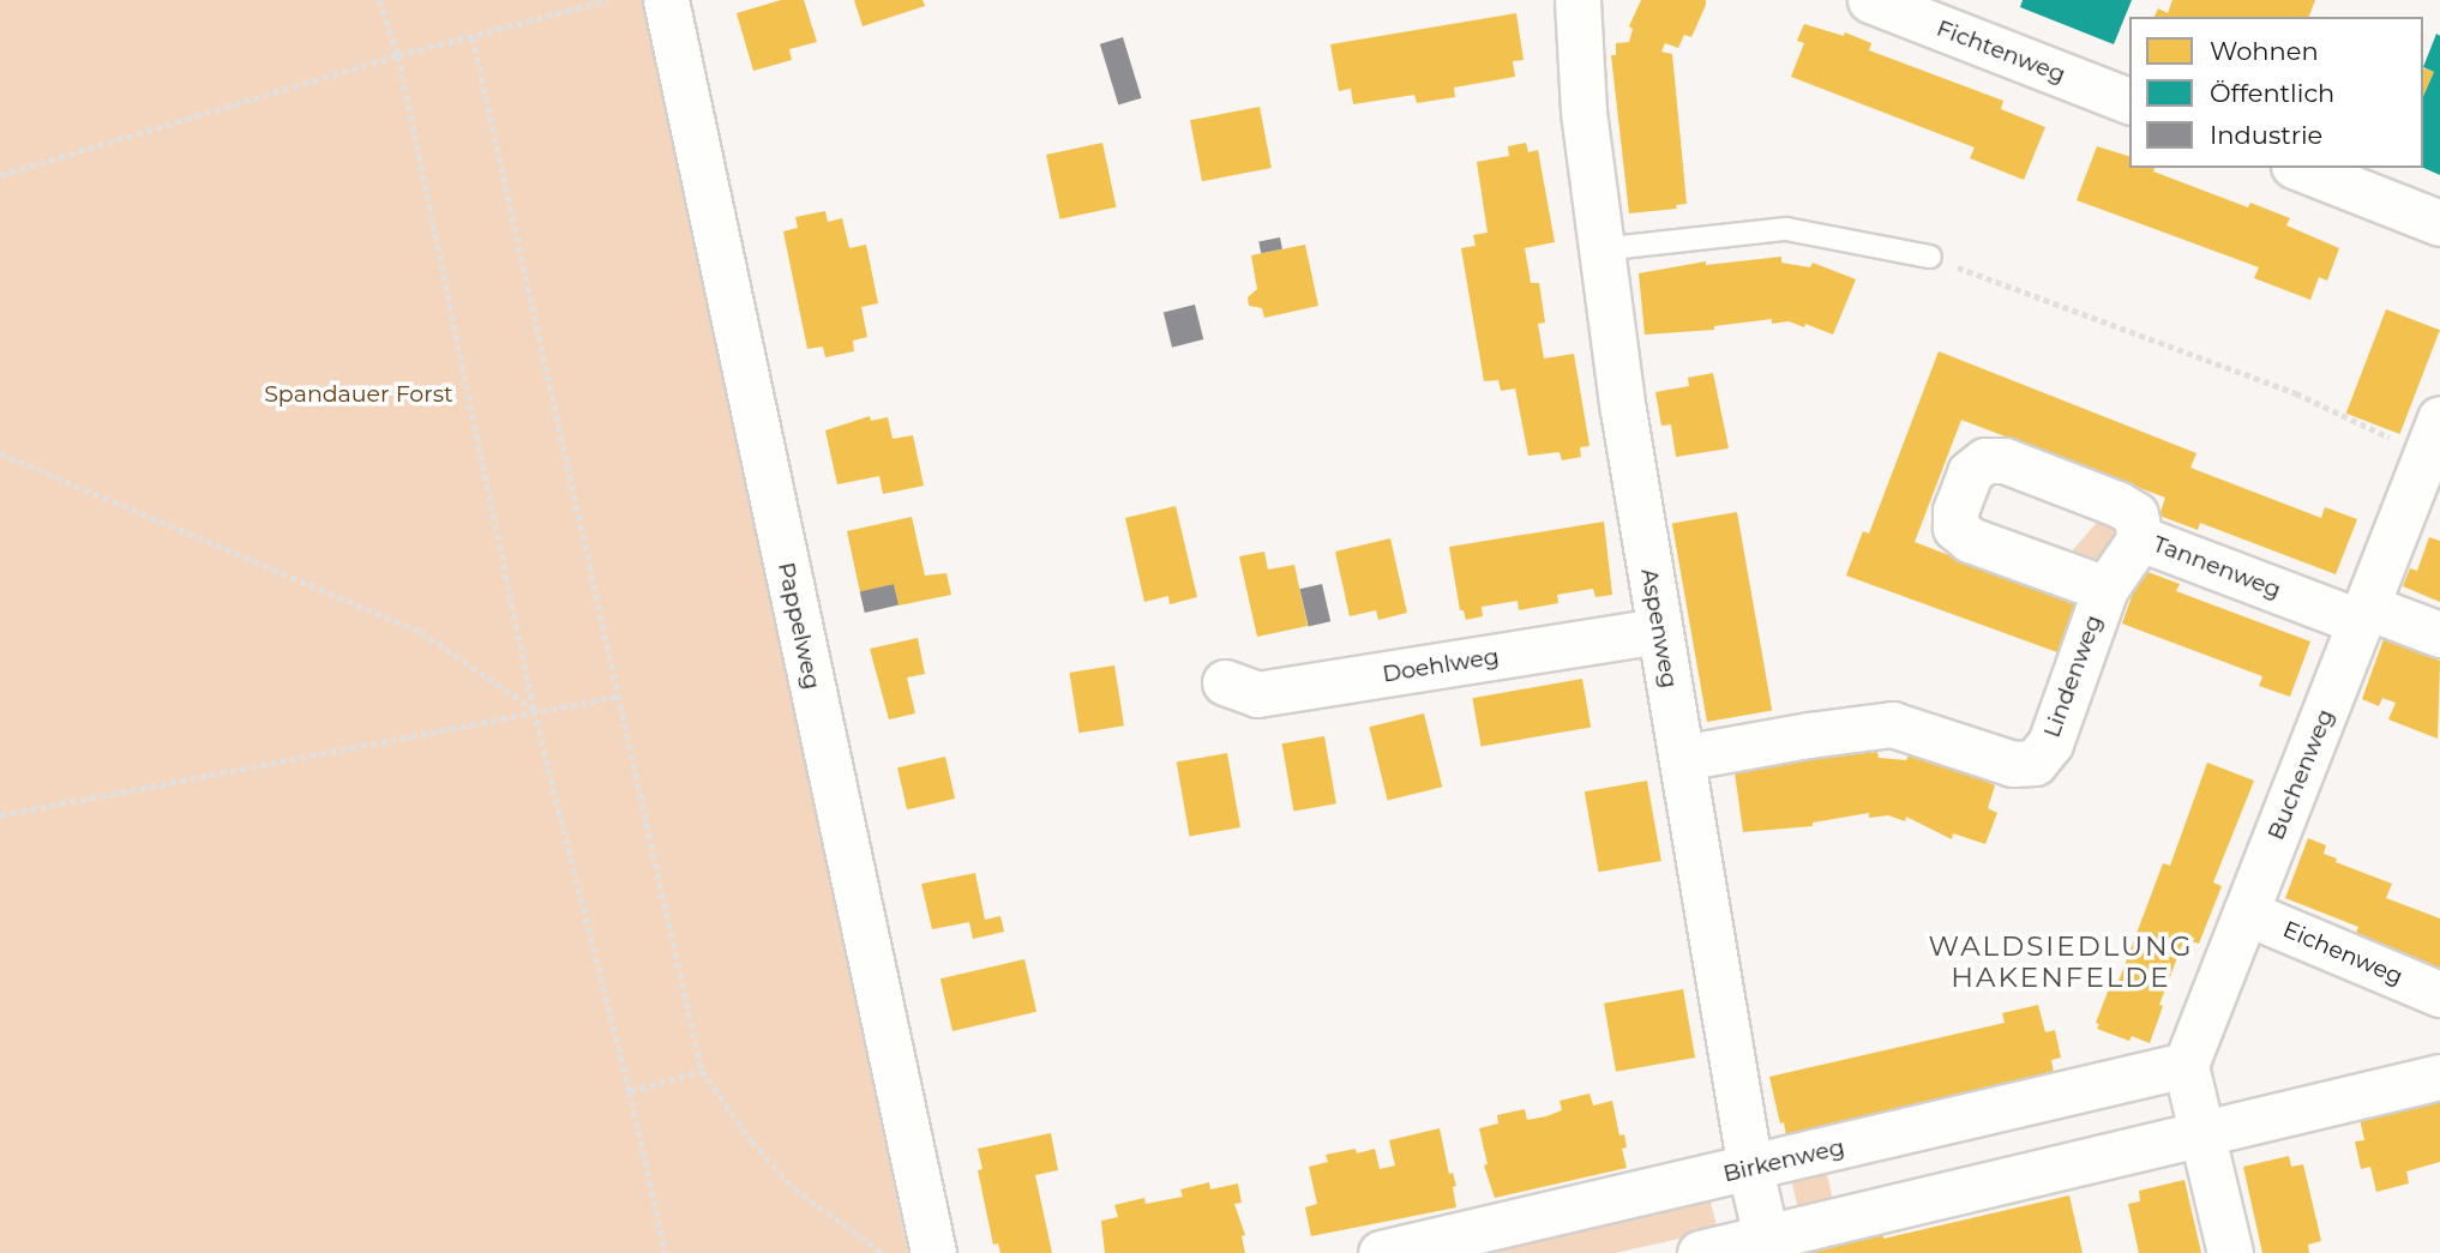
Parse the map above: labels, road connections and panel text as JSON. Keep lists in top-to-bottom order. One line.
{"streets":{"street":["Fichtenweg","Tannenweg","Pappelweg","Aspenweg","Doehlweg","Lindenweg","Buchenweg","Eichenweg","Birkenweg"]},"crossings":[["Tannenweg","Lindenweg"],["Tannenweg","Buchenweg"],["Aspenweg","Doehlweg"],["Aspenweg","Lindenweg"],["Aspenweg","Birkenweg"],["Buchenweg","Eichenweg"],["Buchenweg","Birkenweg"]],"districts":["WALDSIEDLUNG HAKENFELDE"],"parks":["Spandauer Forst"],"legend":["Wohnen","Öffentlich","Industrie"]}
